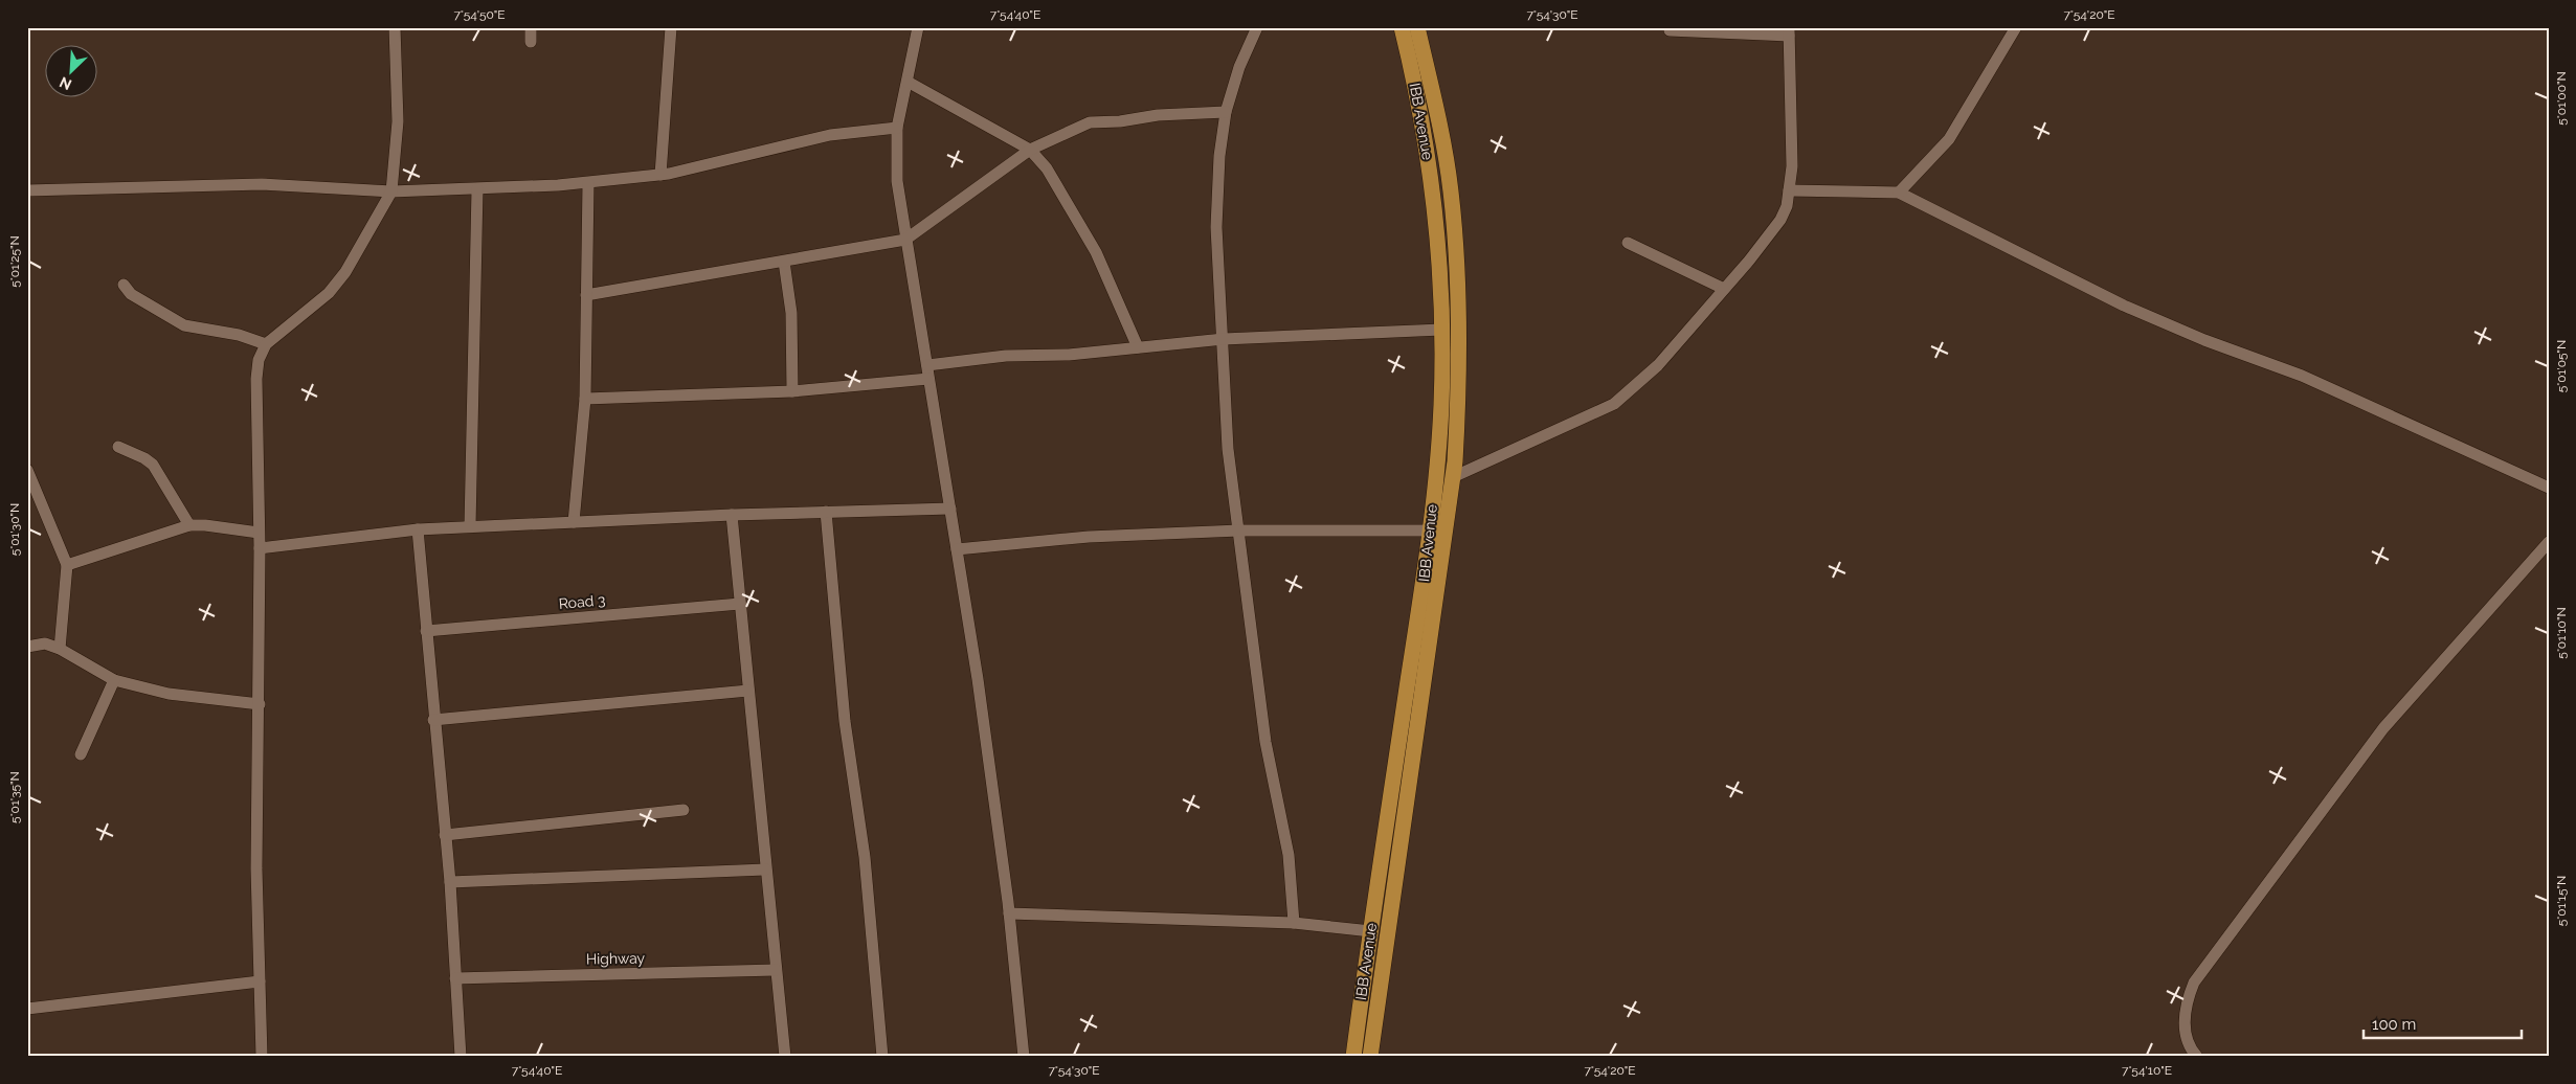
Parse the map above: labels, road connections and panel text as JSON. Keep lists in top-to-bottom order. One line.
{"streets":{"main road":["IBB Avenue"],"street":["Road 3","Highway"]},"scale_bar":"100 m","north":"bottom left","coordinates":["7°54'50\"E","7°54'40\"E","7°54'30\"E","7°54'20\"E","5°01'00\"N","5°01'25\"N","5°01'05\"N","5°01'30\"N","5°01'10\"N","5°01'35\"N","5°01'15\"N","7°54'10\"E"]}
